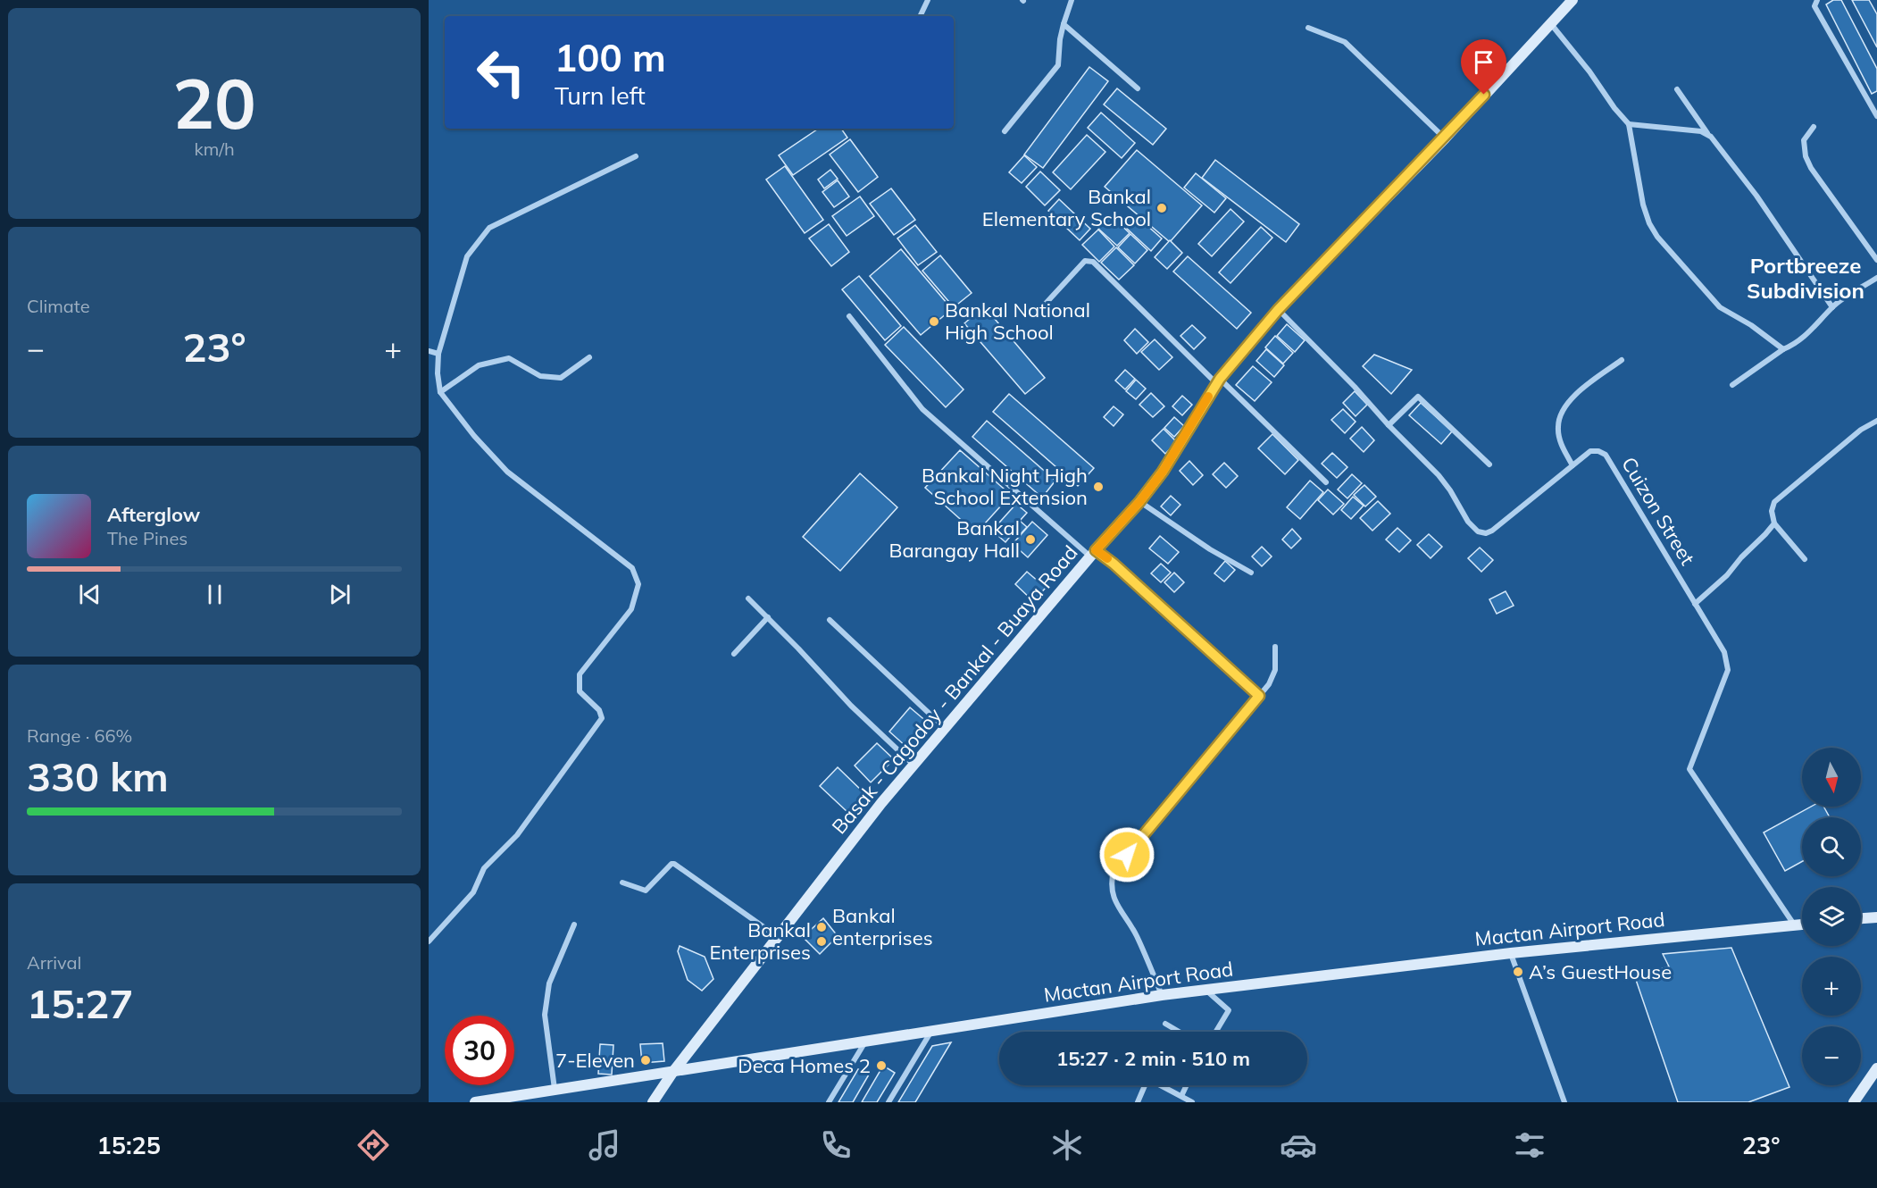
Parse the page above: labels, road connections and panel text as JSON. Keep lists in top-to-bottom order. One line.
{"streets":{"street":["Cuizon Street","Basak - Cagodoy - Bankal - Buaya Road","Mactan Airport Road"]},"crossings":[["Cuizon Street","Basak - Cagodoy - Bankal - Buaya Road"],["Cuizon Street","Mactan Airport Road"],["Basak - Cagodoy - Bankal - Buaya Road","Mactan Airport Road"]],"districts":["Portbreeze Subdivision"],"places":["Bankal Elementary School","Bankal National High School","Bankal Night High School Extension","Bankal Barangay Hall","Bankal enterprises","Bankal Enterprises","A’s GuestHouse","7-Eleven","Deca Homes 2"],"north":"bottom","page":{"tile":[["20","km/h"],"Climate",["Range · 66%","330 km"],["Arrival","15:27"]],"turn":["100 m","Turn left"],"heat":["−","23°","+"],"song":["Afterglow","The Pines"],"map_buttons":["+","−"],"limit":"30","trip":"15:27 · 2 min · 510 m","tabs":["15:25","23°"]}}
